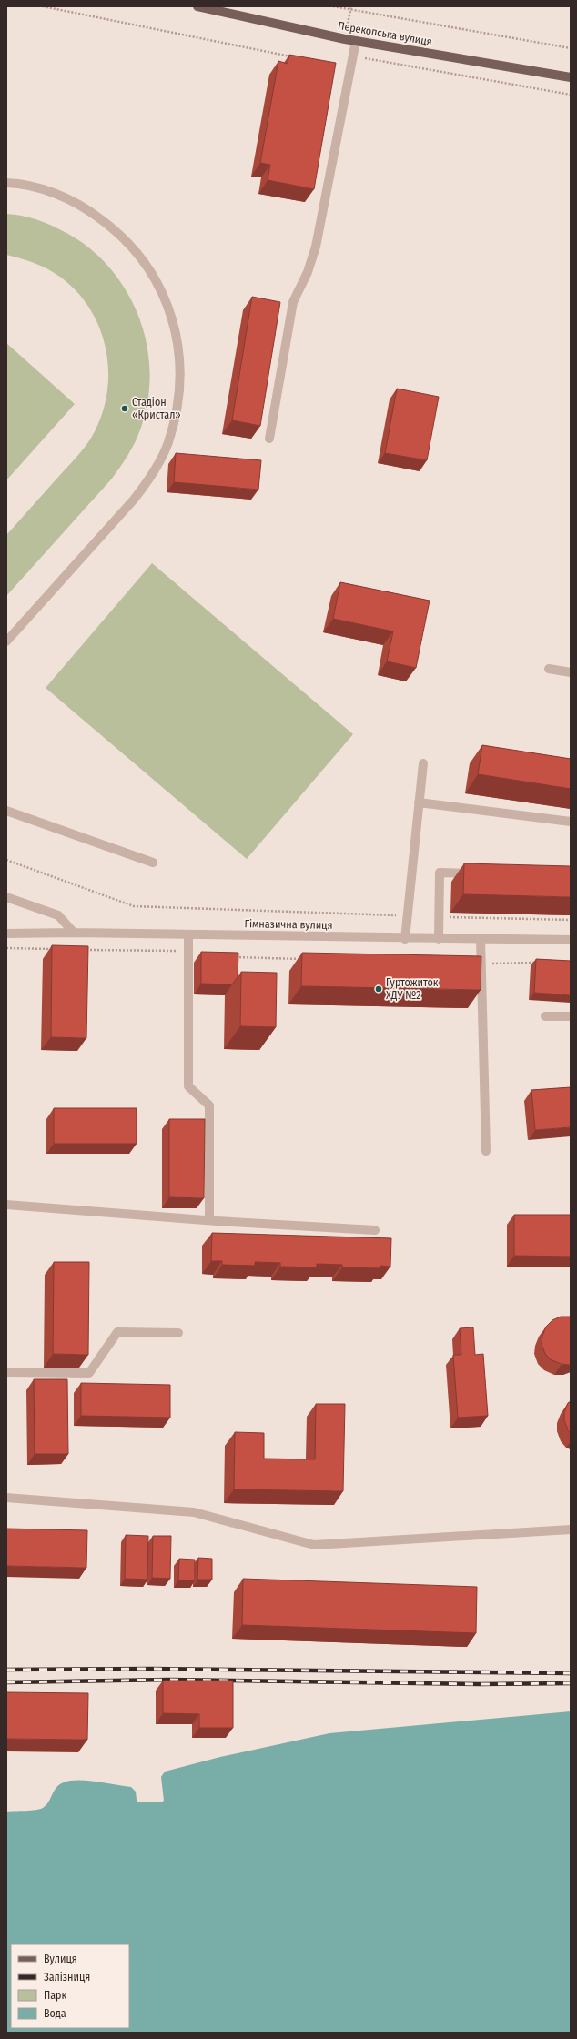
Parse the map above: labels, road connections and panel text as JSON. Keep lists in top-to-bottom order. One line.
{"streets":{"main road":["Перекопська вулиця"],"street":["Гімназична вулиця"]},"places":["Стадіон «Кристал»","Гуртожиток ХДУ №2"],"legend":["Вулиця","Залізниця","Парк","Вода"]}
